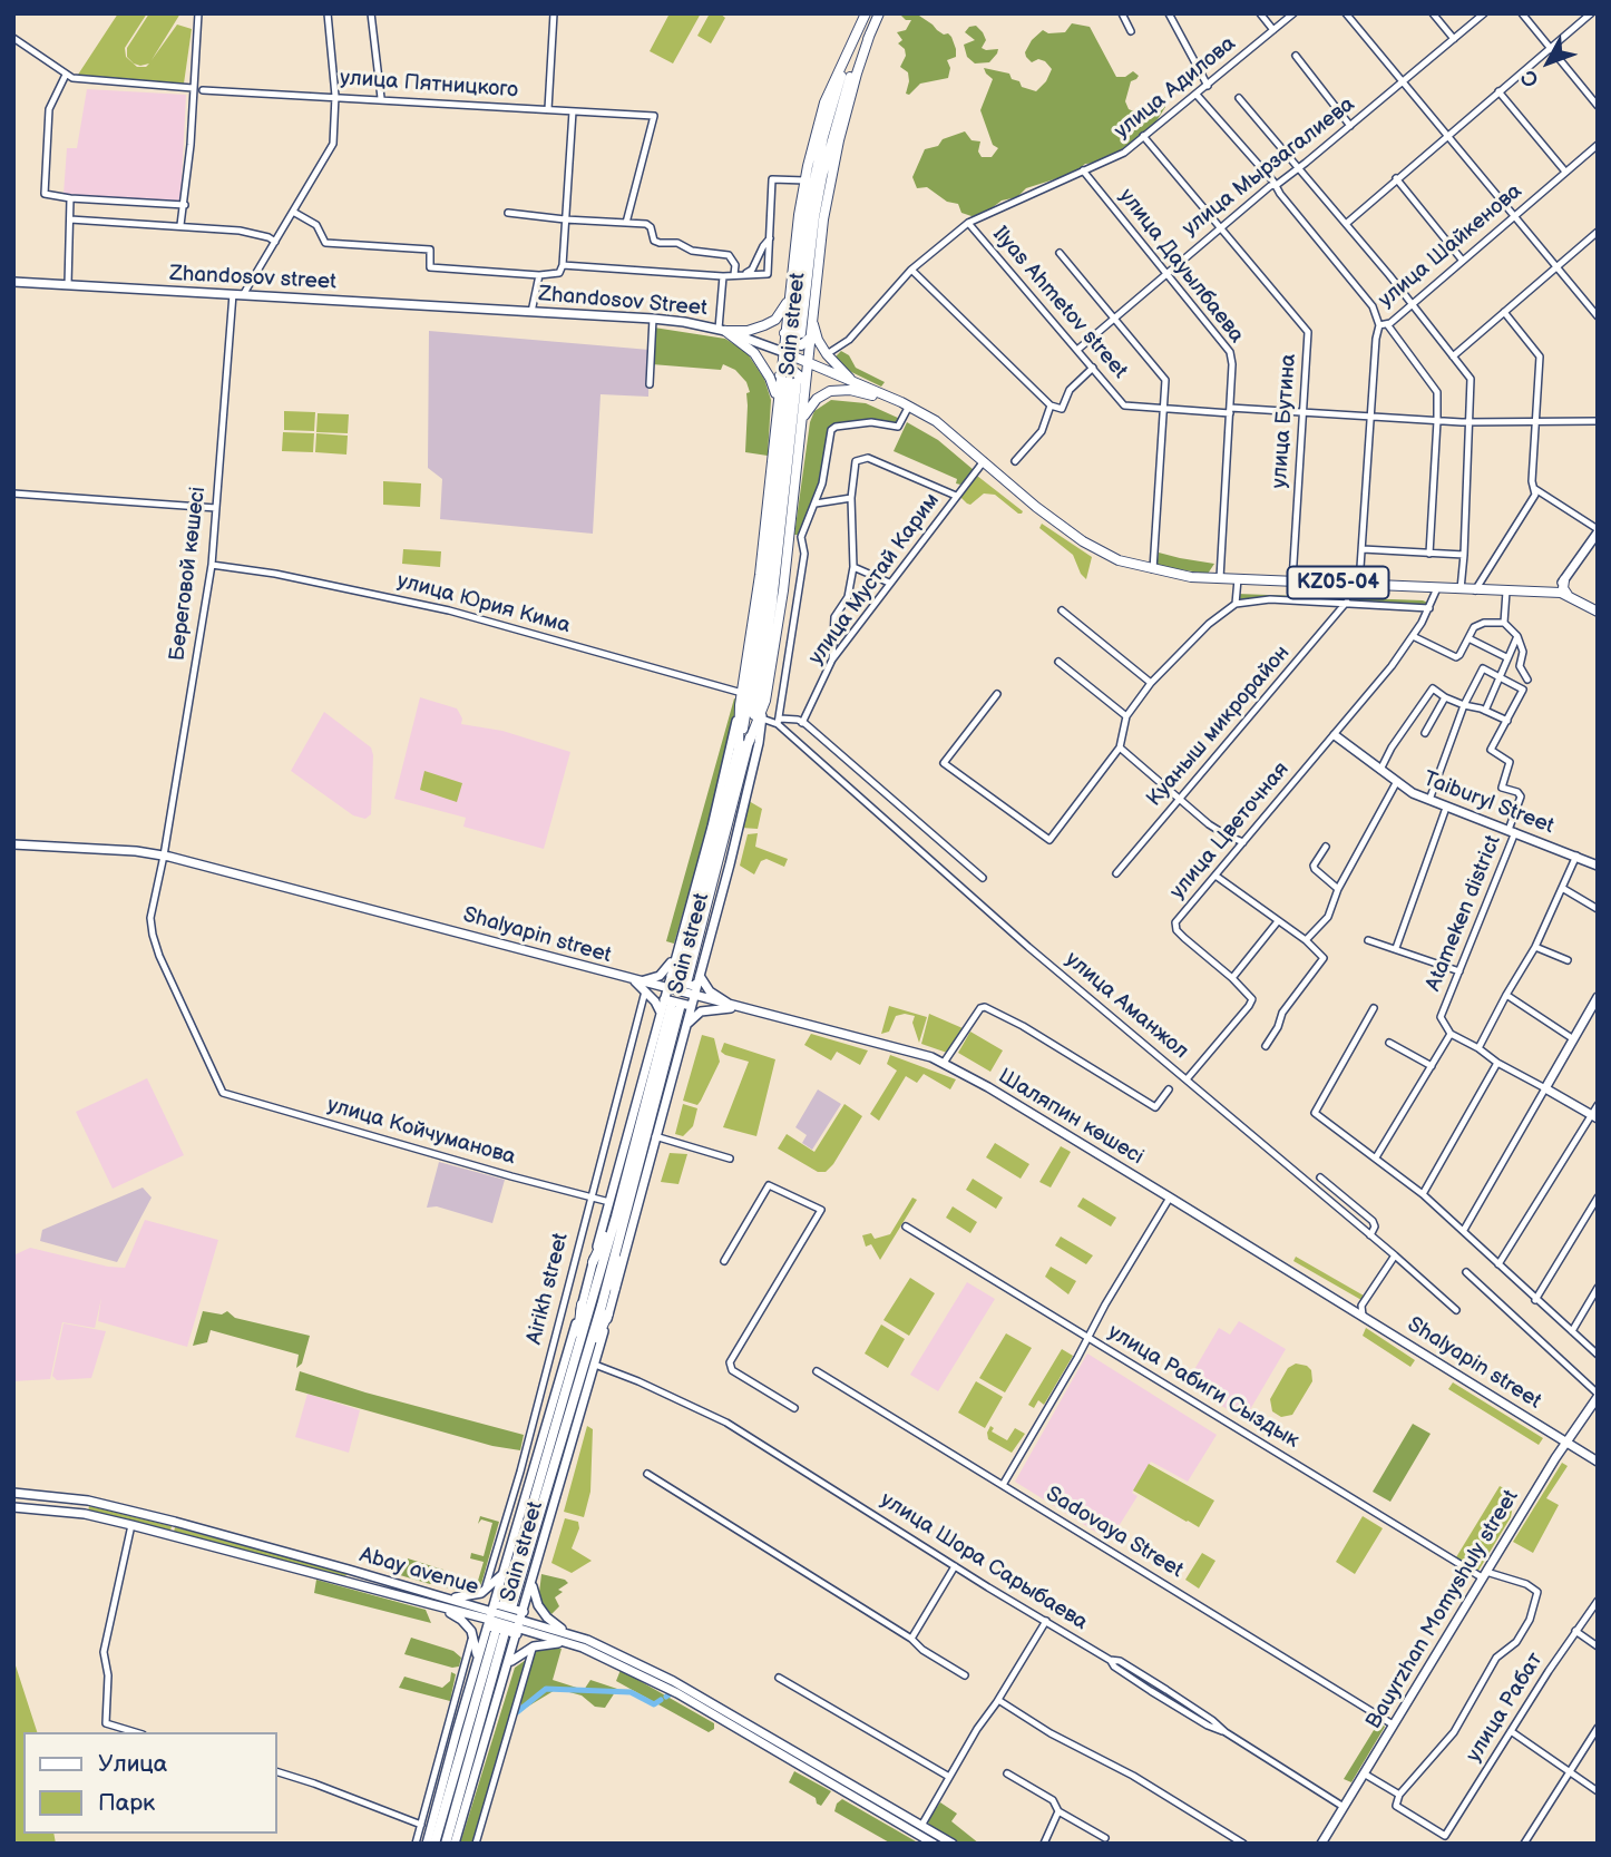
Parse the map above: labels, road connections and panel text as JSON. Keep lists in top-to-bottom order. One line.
{"streets":{"main road":["Zhandosov street","Zhandosov Street","Sain street","KZ05-04","Taiburyl Street","Shalyapin street","Шаляпин көшесі","Abay avenue","Bauyrzhan Momyshuly street"],"street":["улица Пятницкого","улица Адилова","улица Мырзагалиева","улица Шайкенова","улица Дауылбаева","Ilyas Ahmetov street","улица Бутина","Береговой көшесі","улица Мустай Карим","улица Юрия Кима","Куаныш микрорайон","улица Цветочная","Atameken district","улица Аманжол","улица Койчуманова","Airikh street","улица Рабиги Сыздык","Sadovaya Street","улица Шора Сарыбаева","улица Рабат"]},"crossings":[["улица Адилова","улица Дауылбаева"],["улица Адилова","Ilyas Ahmetov street"],["улица Адилова","улица Бутина"],["улица Мырзагалиева","улица Дауылбаева"],["улица Мырзагалиева","Ilyas Ahmetov street"],["улица Мырзагалиева","улица Бутина"],["улица Шайкенова","KZ05-04"],["улица Дауылбаева","KZ05-04"],["Zhandosov street","Zhandosov Street"],["Zhandosov street","Береговой көшесі"],["Zhandosov Street","Sain street"],["Zhandosov Street","KZ05-04"],["Sain street","улица Юрия Кима"],["Sain street","Shalyapin street"],["Sain street","улица Койчуманова"],["Sain street","улица Шора Сарыбаева"],["Sain street","Abay avenue"],["улица Бутина","KZ05-04"],["Береговой көшесі","улица Юрия Кима"],["Береговой көшесі","Shalyapin street"],["Береговой көшесі","улица Койчуманова"],["улица Мустай Карим","KZ05-04"],["KZ05-04","улица Цветочная"],["Taiburyl Street","улица Цветочная"],["Taiburyl Street","Atameken district"],["улица Цветочная","улица Аманжол"],["Shalyapin street","Шаляпин көшесі"],["Shalyapin street","Bauyrzhan Momyshuly street"],["улица Койчуманова","Airikh street"],["улица Рабиги Сыздык","Bauyrzhan Momyshuly street"],["улица Рабиги Сыздык","улица Рабат"],["Sadovaya Street","Bauyrzhan Momyshuly street"],["улица Шора Сарыбаева","Bauyrzhan Momyshuly street"]],"legend":["Улица","Парк"],"north":"bottom left"}
